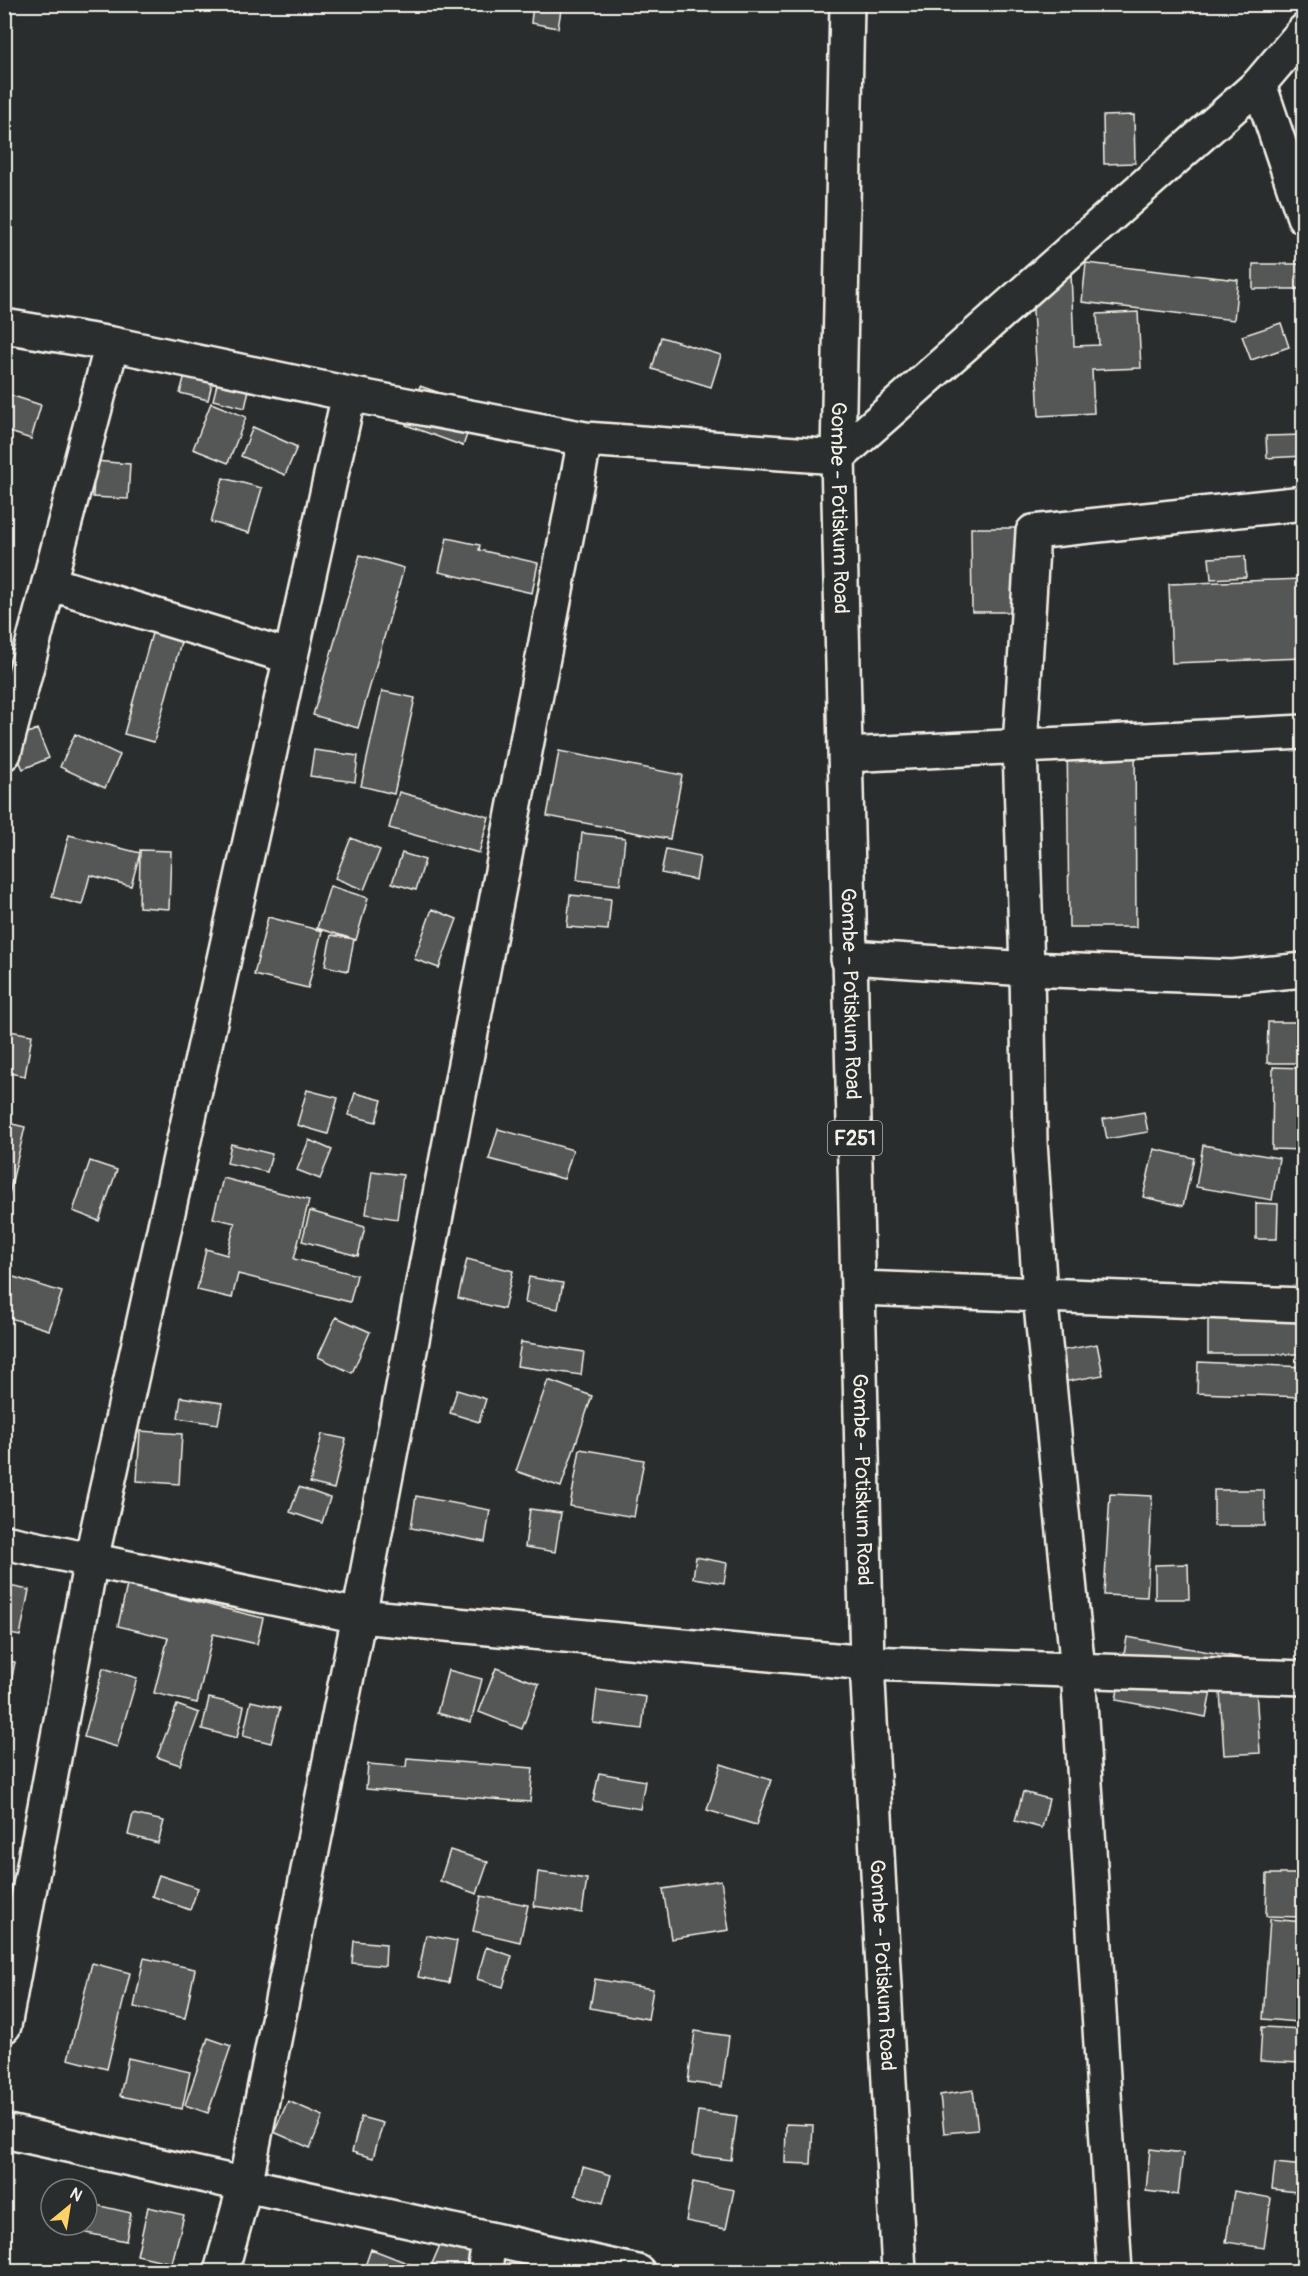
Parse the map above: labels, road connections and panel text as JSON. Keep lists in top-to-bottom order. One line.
{"streets":{"street":["Gombe - Potiskum Road","F251"]},"north":"top right"}
